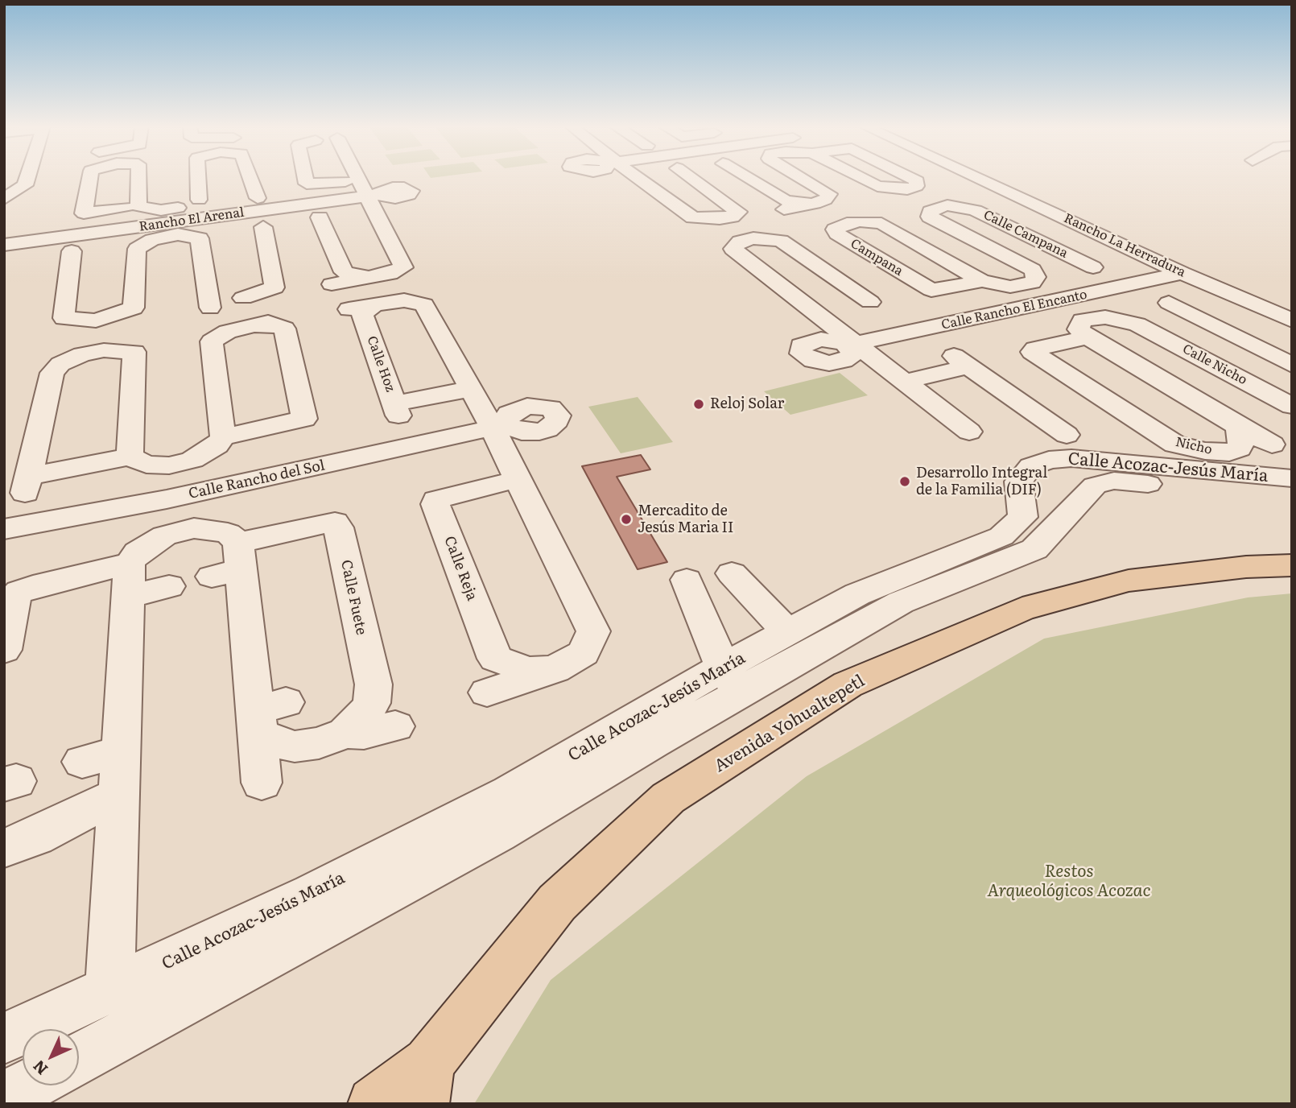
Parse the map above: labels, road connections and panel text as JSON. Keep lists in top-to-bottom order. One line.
{"streets":{"main road":["Avenida Yohualtepetl"],"street":["Rancho El Arenal","Calle Campana","Rancho La Herradura","Campana","Calle Rancho El Encanto","Calle Hoz","Calle Nicho","Nicho","Calle Acozac-Jesús María","Calle Rancho del Sol","Calle Reja","Calle Fuete"]},"crossings":[["Calle Campana","Campana"],["Rancho La Herradura","Calle Rancho El Encanto"],["Campana","Calle Rancho El Encanto"],["Calle Hoz","Calle Reja"],["Calle Nicho","Nicho"],["Calle Rancho del Sol","Calle Reja"]],"parks":["Restos Arqueológicos Acozac"],"places":["Reloj Solar","Desarrollo Integral de la Familia (DIF)","Mercadito de Jesús Maria II"],"north":"bottom left"}
